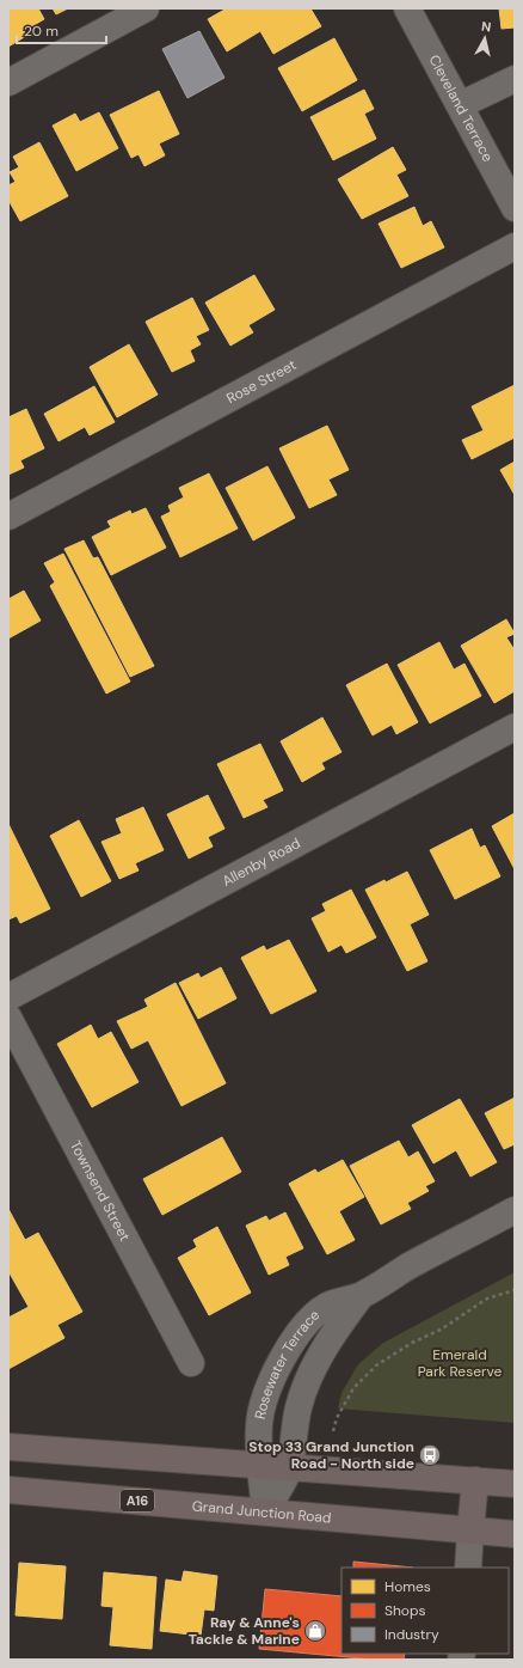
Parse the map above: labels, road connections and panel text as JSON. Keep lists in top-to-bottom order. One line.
{"streets":{"highway":["A16","Grand Junction Road"],"street":["Cleveland Terrace","Rose Street","Allenby Road","Townsend Street","Rosewater Terrace"]},"crossings":[["Rosewater Terrace","Grand Junction Road"]],"parks":["Emerald Park Reserve"],"places":{"bus stop":["Stop 33 Grand Junction Road - North side"],"shop":["Ray & Anne's Tackle & Marine"]},"legend":["Homes","Shops","Industry"],"scale_bar":"20 m","north":"top"}
